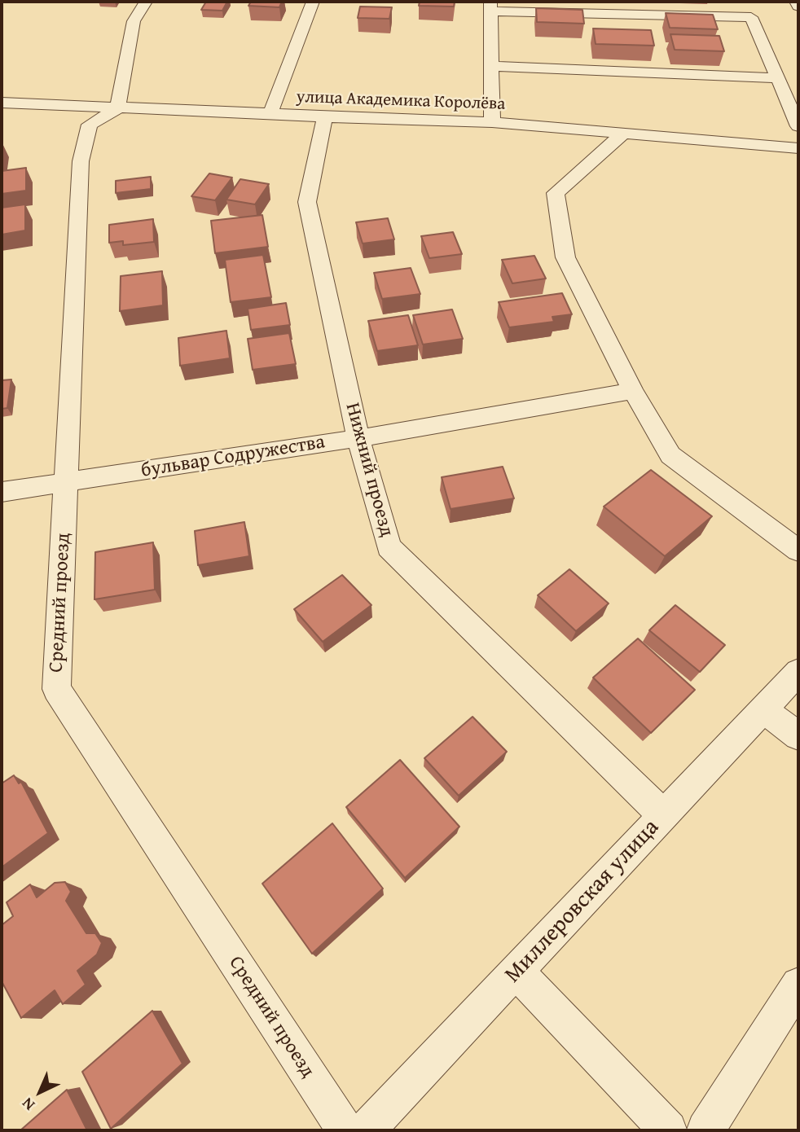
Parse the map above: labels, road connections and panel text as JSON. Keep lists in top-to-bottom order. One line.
{"streets":{"street":["улица Академика Королёва","бульвар Содружества","Нижний проезд","Средний проезд","Миллеровская улица"]},"crossings":[["улица Академика Королёва","Нижний проезд"],["улица Академика Королёва","Средний проезд"],["бульвар Содружества","Нижний проезд"],["бульвар Содружества","Средний проезд"],["Нижний проезд","Миллеровская улица"]],"north":"bottom left"}
